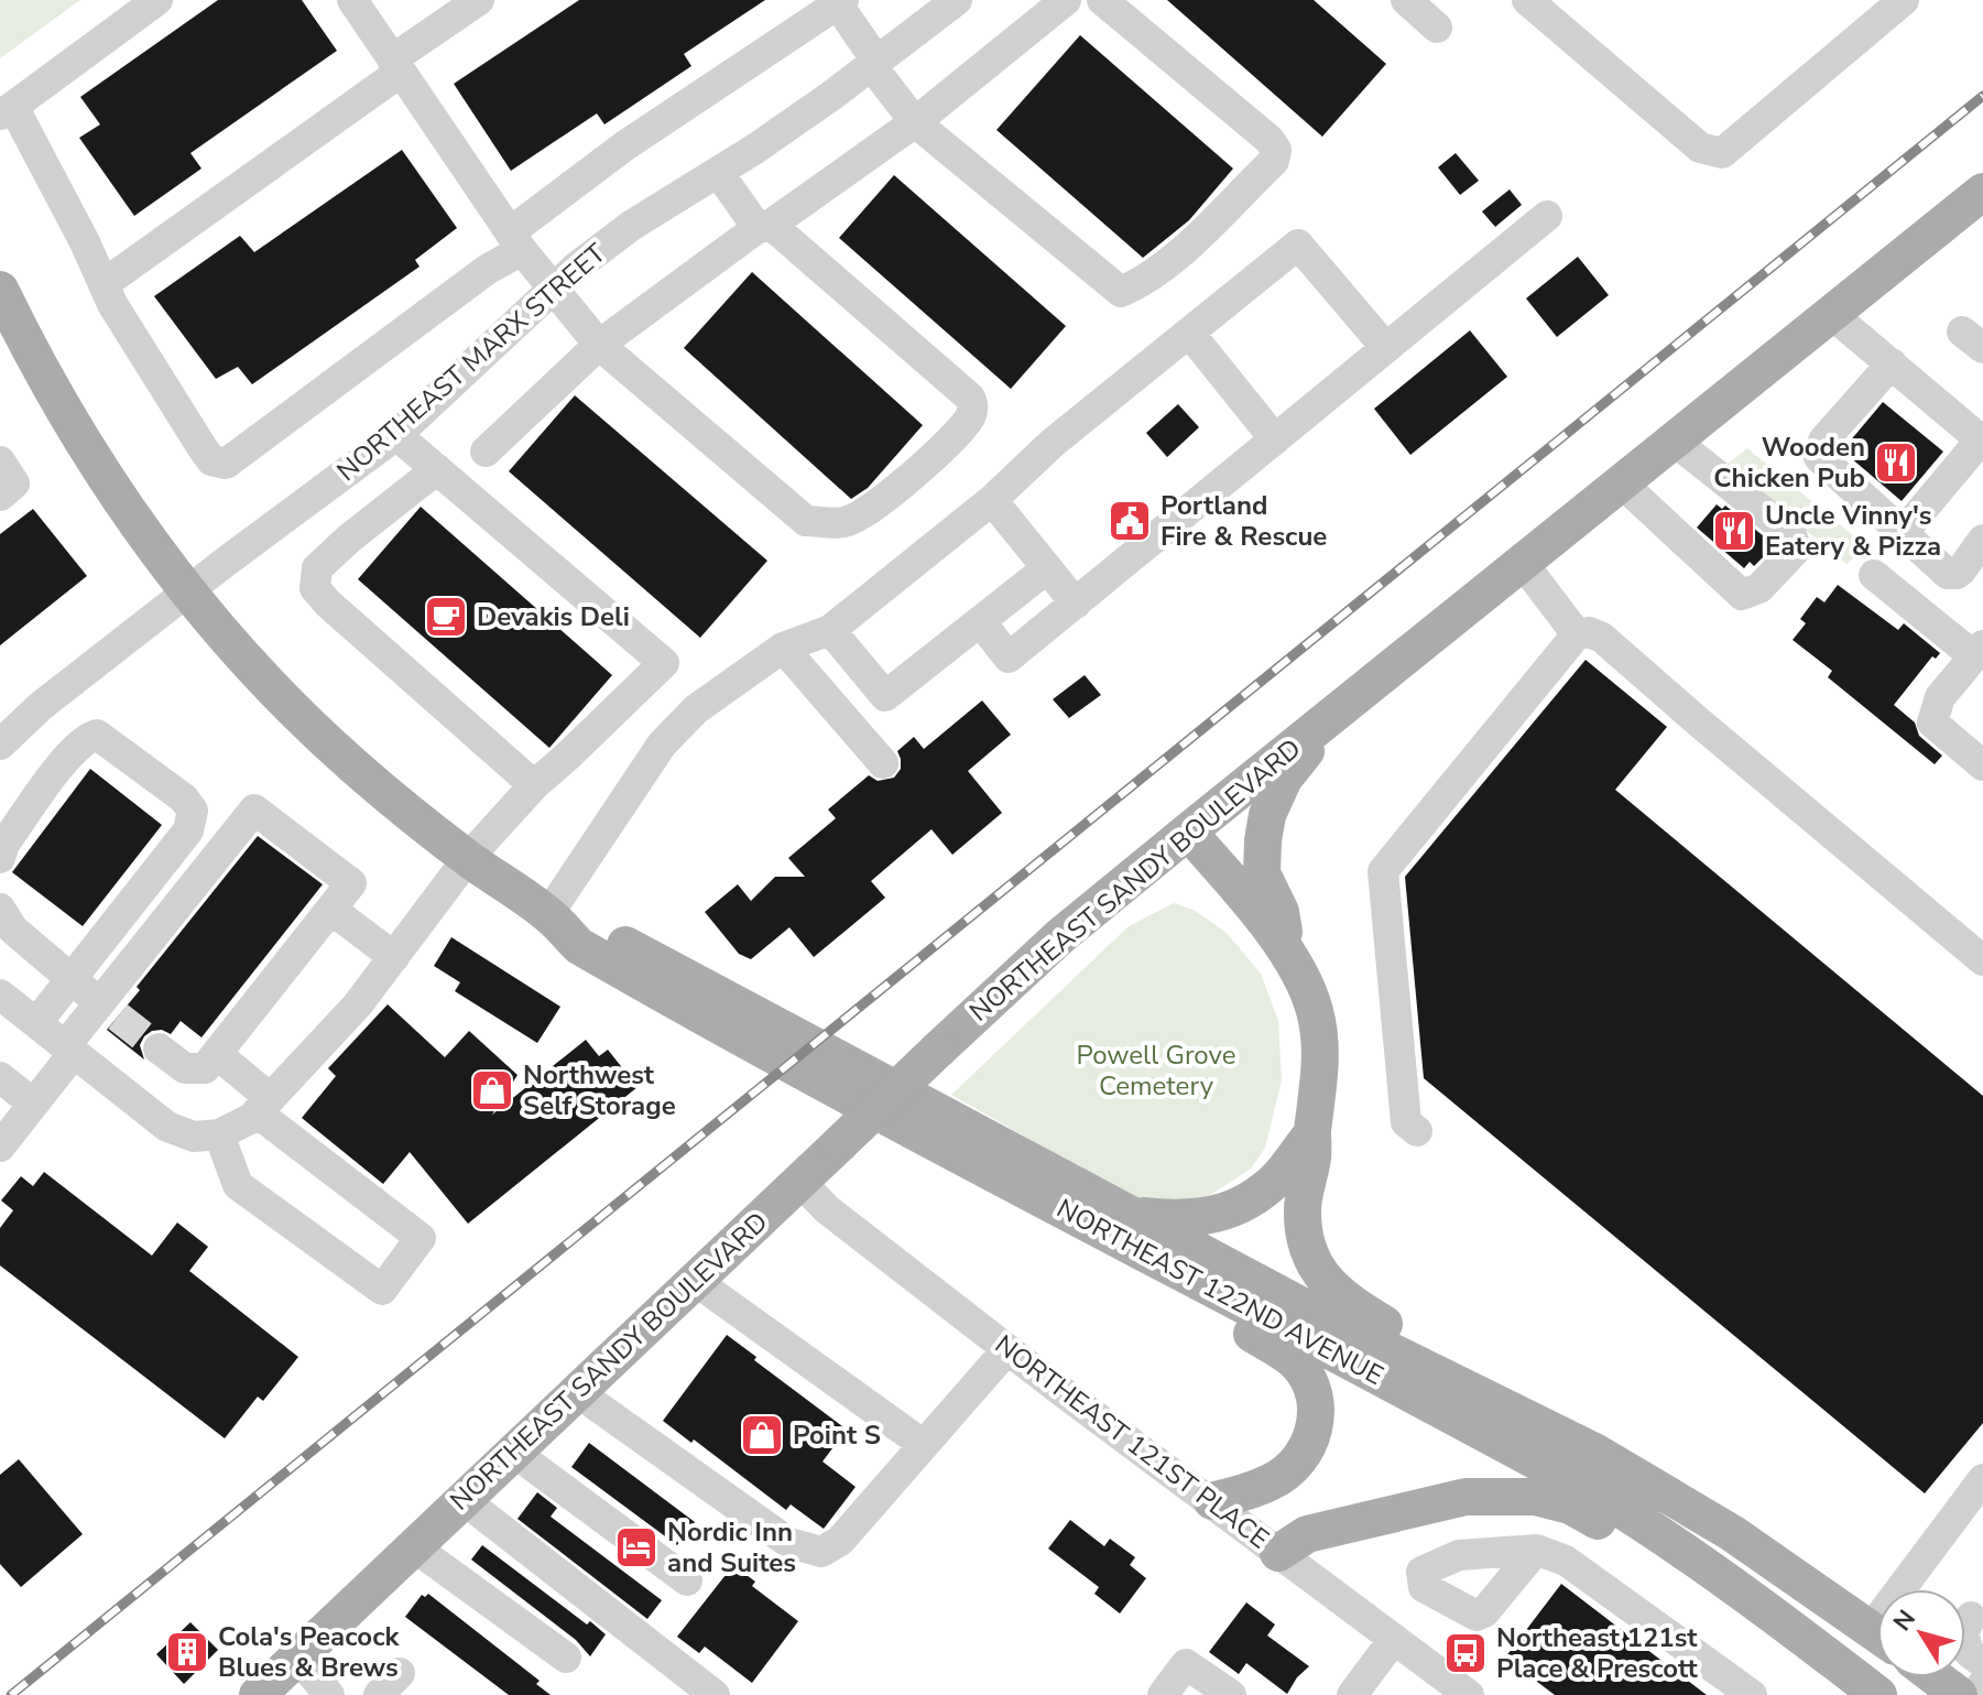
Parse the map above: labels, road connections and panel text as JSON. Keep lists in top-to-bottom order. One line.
{"streets":{"main road":["NORTHEAST SANDY BOULEVARD","NORTHEAST 122ND AVENUE"],"street":["NORTHEAST MARX STREET","NORTHEAST 121ST PLACE"]},"crossings":[["NORTHEAST MARX STREET","NORTHEAST 122ND AVENUE"],["NORTHEAST SANDY BOULEVARD","NORTHEAST 121ST PLACE"]],"parks":["Powell Grove Cemetery"],"places":{"restaurant":["Wooden Chicken Pub","Uncle Vinny's Eatery & Pizza"],"public building":["Portland Fire & Rescue"],"cafe":["Devakis Deli"],"shop":["Northwest Self Storage","Point S"],"hotel":["Nordic Inn and Suites"],"building":["Cola's Peacock Blues & Brews"],"bus stop":["Northeast 121st Place & Prescott"]},"north":"top left"}
